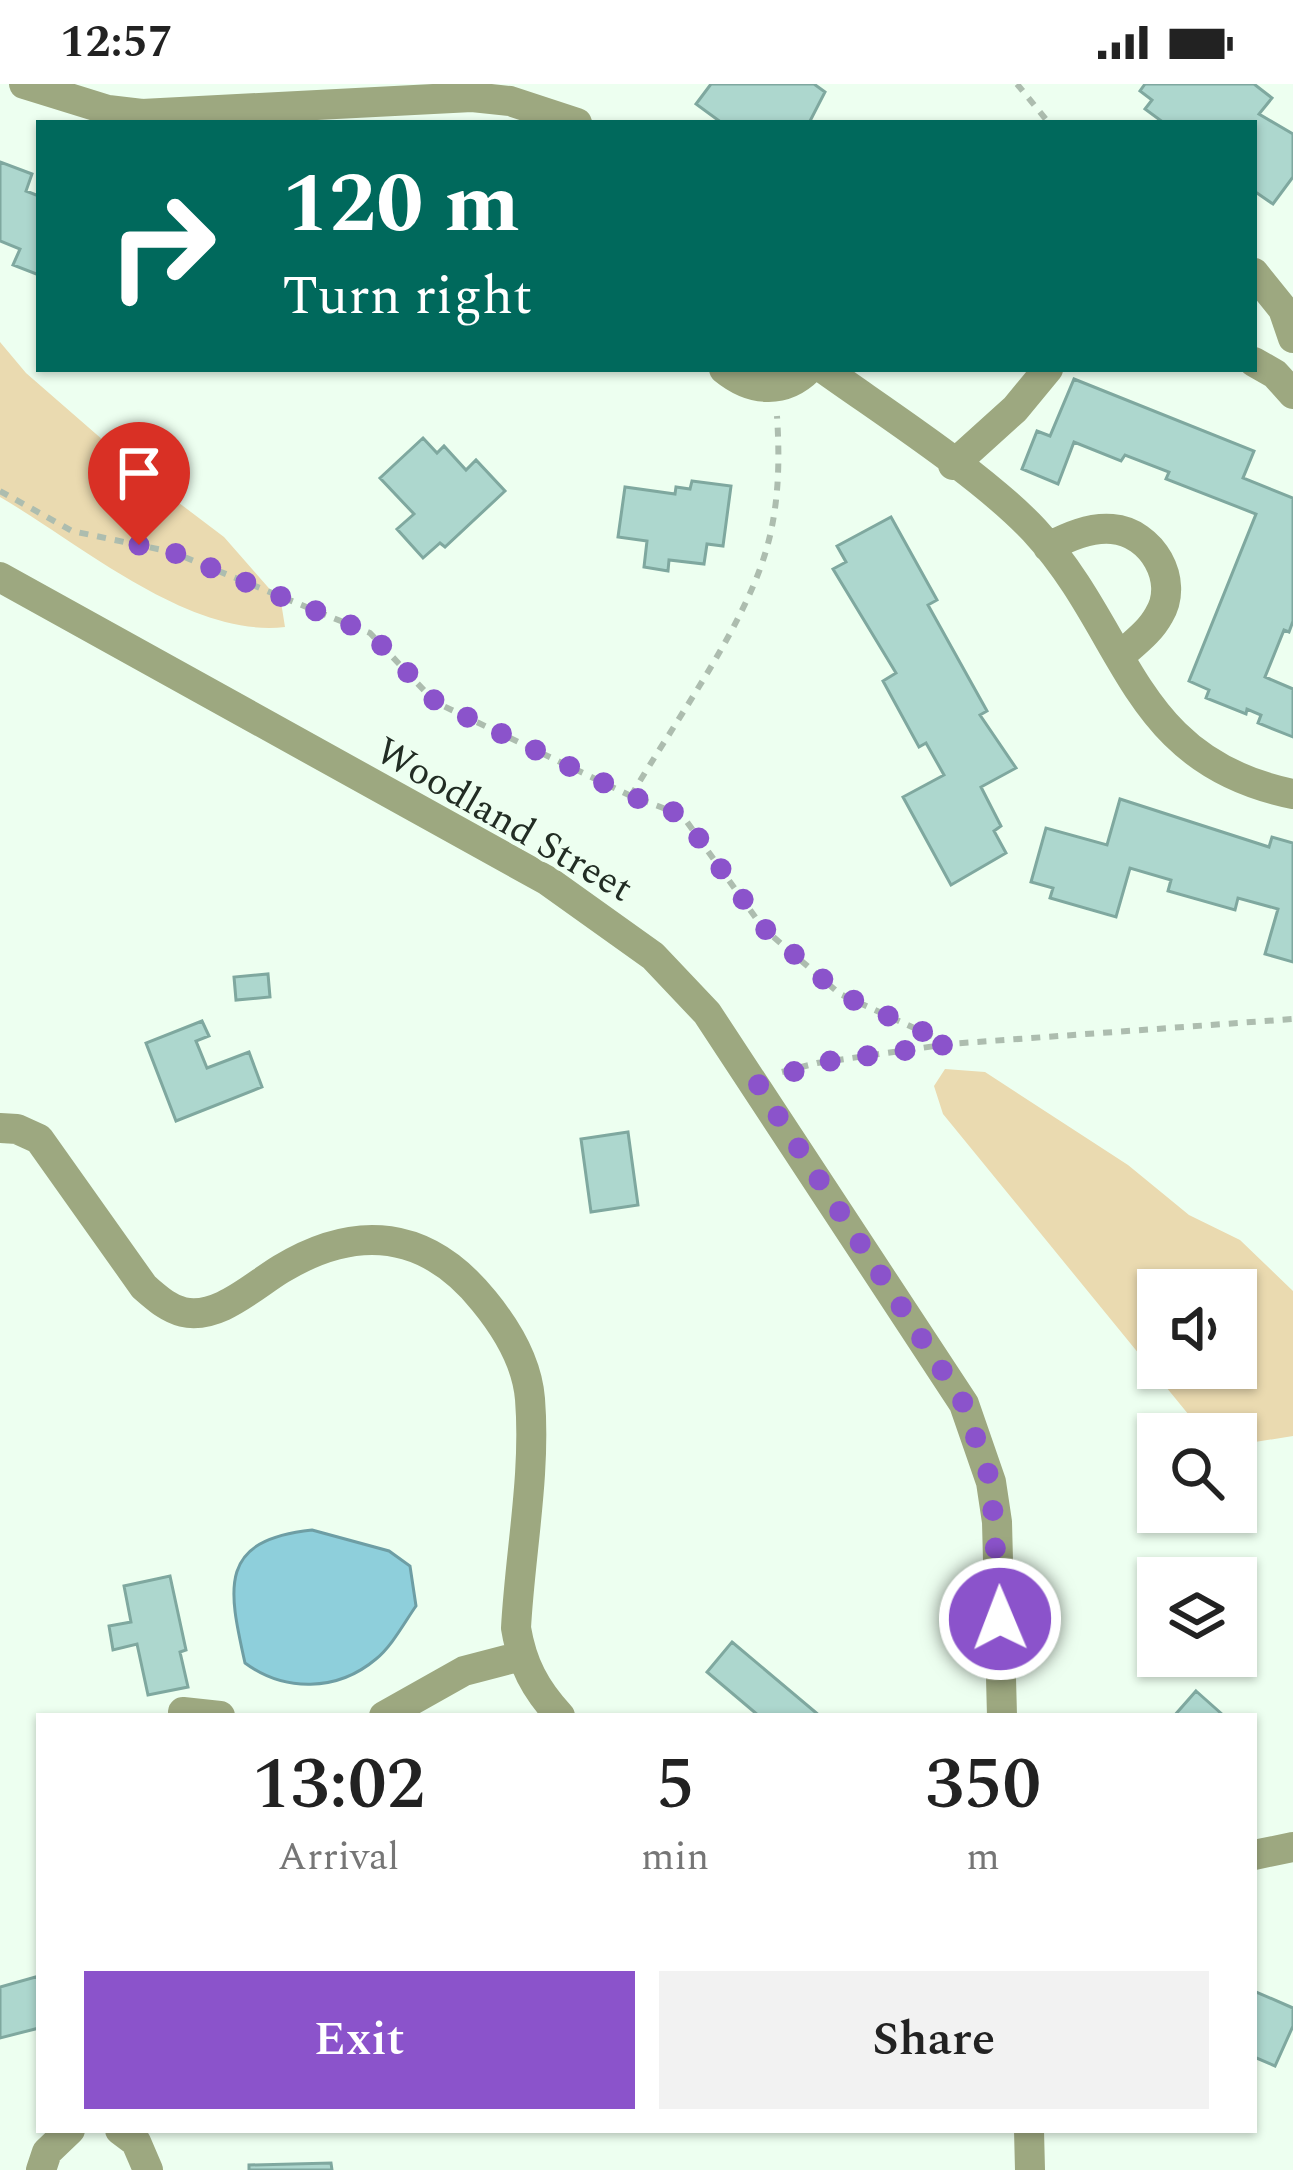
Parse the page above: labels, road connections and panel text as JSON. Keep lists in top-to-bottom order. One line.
{"streets":{"street":["Woodland Street"]},"page":{"status":"12:57","turn":["120 m","Turn right"],"eta":["13:02","Arrival","5","min","350","m"],"buttons":["Exit","Share"]}}
